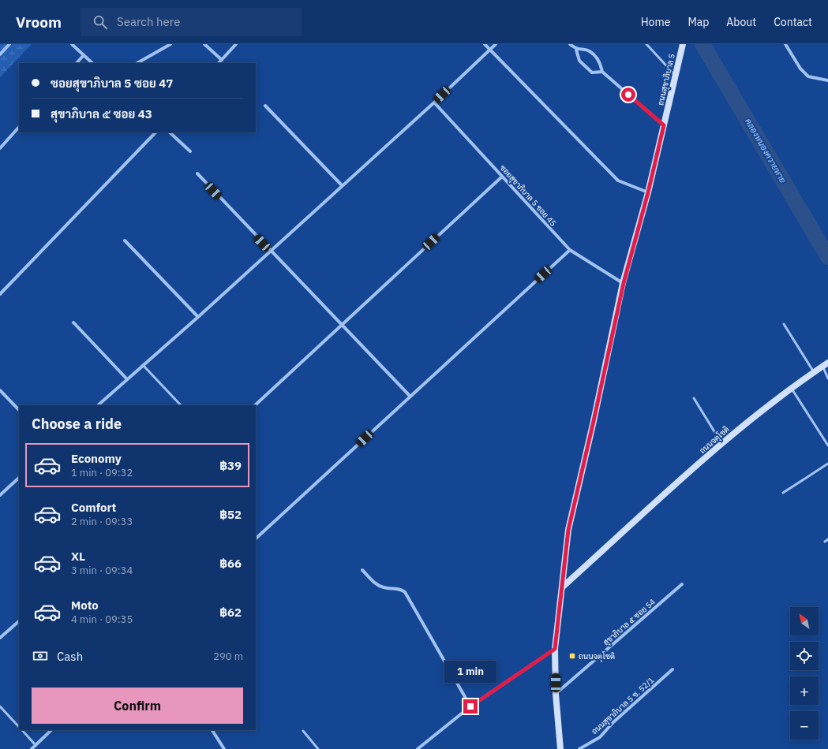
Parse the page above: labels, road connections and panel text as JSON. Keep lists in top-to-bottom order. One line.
{"streets":{"main road":["ถนนสุขาภิบาล 5","ถนนจตุโชติ"],"street":["ซอยสุขาภิบาล 5 ซอย 45","สุขาภิบาล ๕ ซอย 54","ถนนสุขาภิบาล 5 ซ. 52/1"]},"crossings":[["ถนนสุขาภิบาล 5","ซอยสุขาภิบาล 5 ซอย 45"],["ถนนสุขาภิบาล 5","ถนนจตุโชติ"],["ถนนสุขาภิบาล 5","สุขาภิบาล ๕ ซอย 54"]],"water":["คลองหนองควายหาย"],"places":{"transit":["ถนนจตุโชติ"]},"north":"top left","page":{"header":"Vroom","search":"Search here","nav":["Home","Map","About","Contact"],"banner":["ซอยสุขาภิบาล 5 ซอย 47","สุขาภิบาล ๕ ซอย 43"],"heading":"Choose a ride","list":[{"name":"Economy","note":"1 min · 09:32","value":"฿39"},{"name":"Comfort","note":"2 min · 09:33","value":"฿52"},{"name":"XL","note":"3 min · 09:34","value":"฿66"},{"name":"Moto","note":"4 min · 09:35","value":"฿62"}],"map_buttons":["+","−"],"pay":["Cash","290 m"],"bubble":"1 min","buttons":"Confirm"}}
